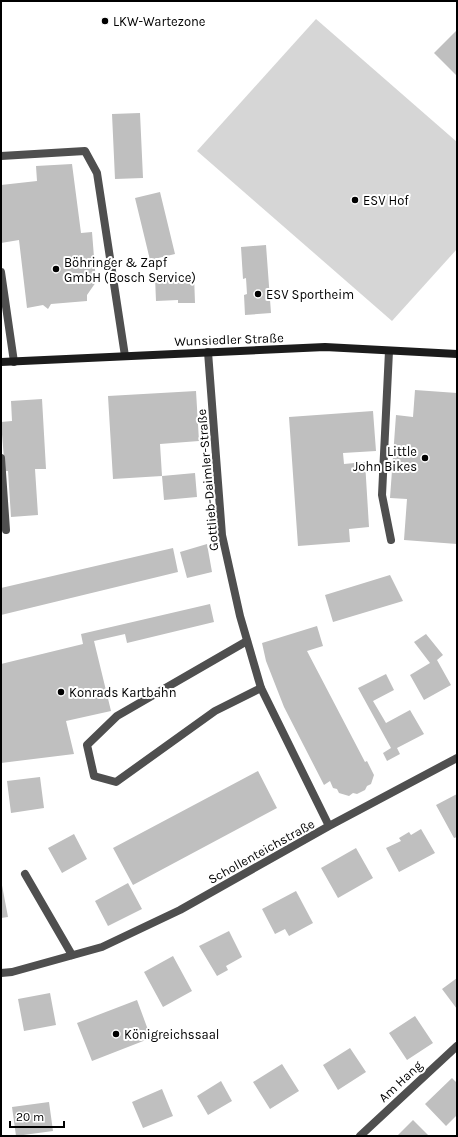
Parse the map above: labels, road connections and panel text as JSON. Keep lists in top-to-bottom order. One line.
{"streets":{"main road":["Wunsiedler Straße"],"street":["Gottlieb-Daimler-Straße","Schollenteichstraße","Am Hang"]},"crossings":[["Wunsiedler Straße","Gottlieb-Daimler-Straße"],["Gottlieb-Daimler-Straße","Schollenteichstraße"]],"places":["LKW-Wartezone","ESV Hof","Böhringer & Zapf GmbH (Bosch Service)","ESV Sportheim","Little John Bikes","Konrads Kartbahn","Königreichssaal"],"scale_bar":"20 m"}
